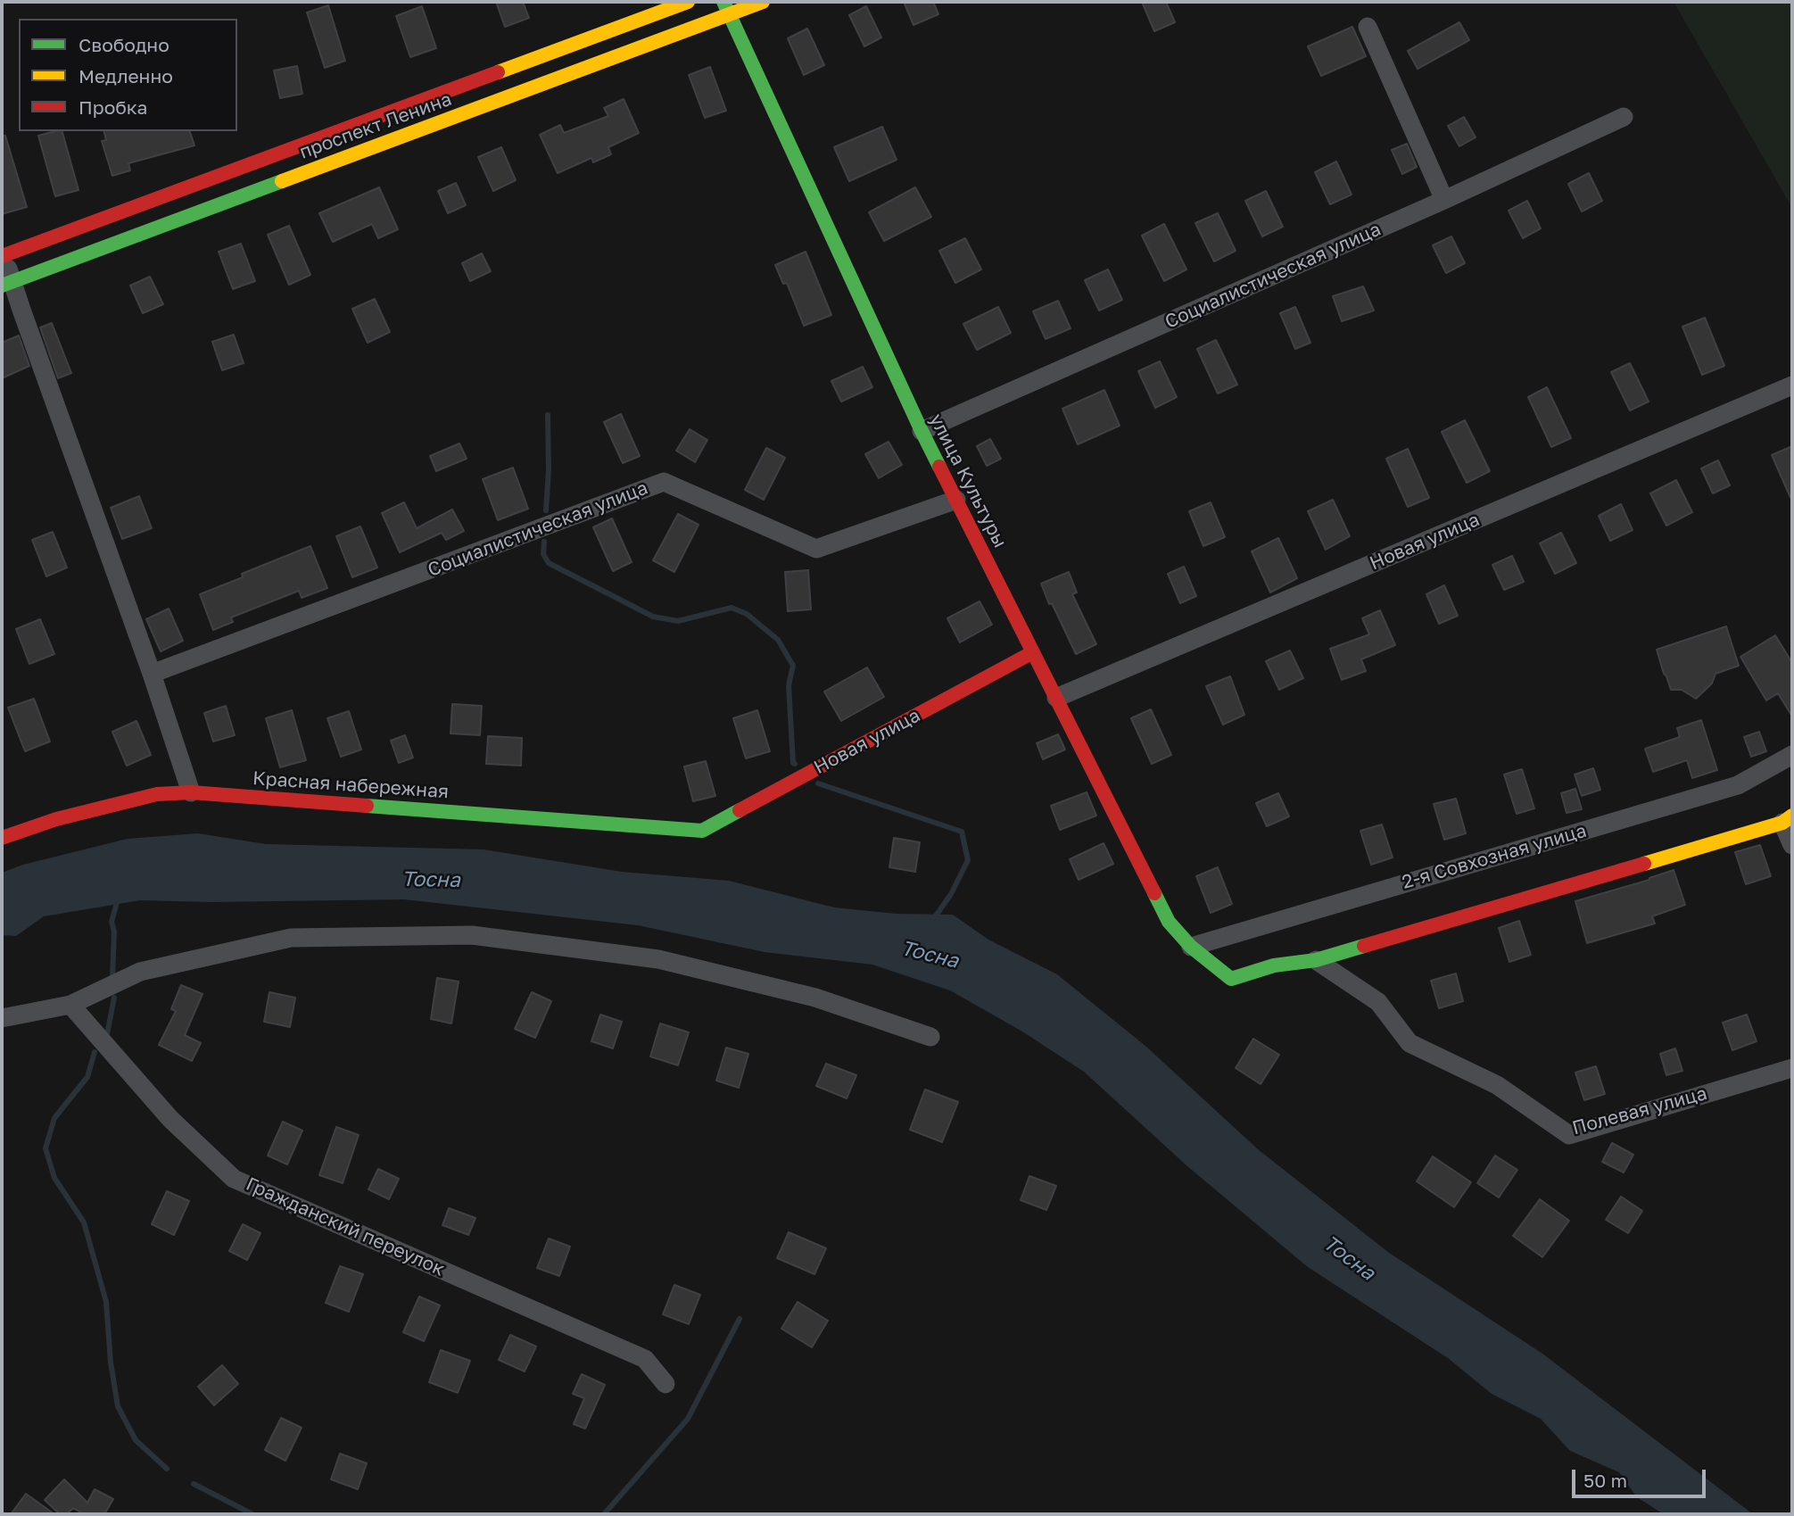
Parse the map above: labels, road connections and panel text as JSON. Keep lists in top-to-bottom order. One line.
{"streets":{"street":["проспект Ленина","Социалистическая улица","улица Культуры","Новая улица","Красная набережная","2-я Совхозная улица","Полевая улица","Гражданский переулок"]},"crossings":[["проспект Ленина","улица Культуры"],["Социалистическая улица","улица Культуры"],["улица Культуры","Новая улица"],["улица Культуры","2-я Совхозная улица"],["улица Культуры","Полевая улица"],["Новая улица","Красная набережная"]],"water":["Тосна"],"legend":["Свободно","Медленно","Пробка"],"scale_bar":"50 m"}
